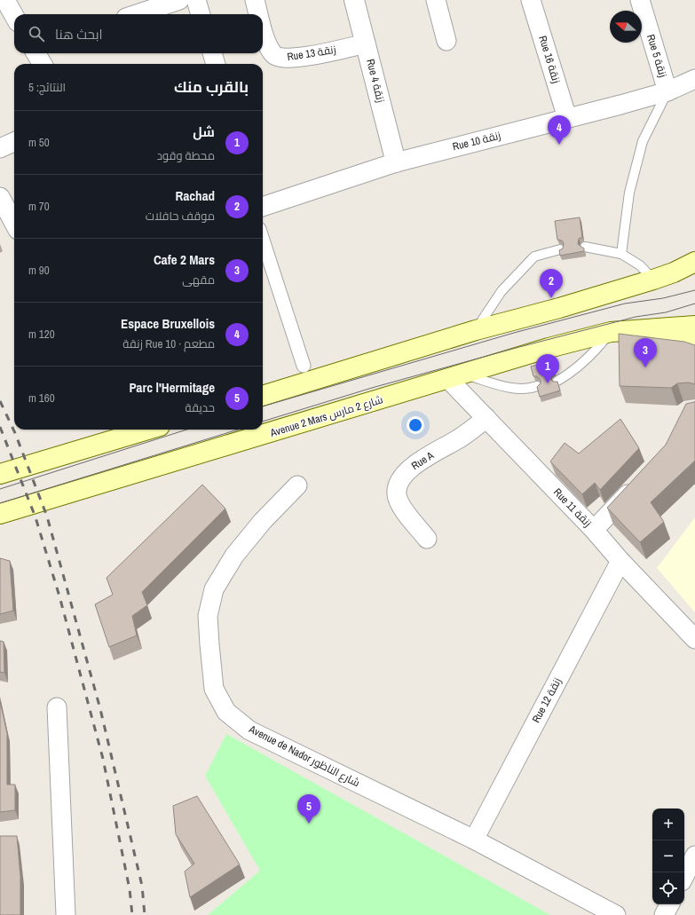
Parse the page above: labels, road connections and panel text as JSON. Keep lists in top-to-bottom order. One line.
{"streets":{"main road":["Avenue 2 Mars شارع 2 مارس"],"street":["Rue 13 زنقة","Rue 5 زنقة","Rue 16 زنقة","Rue 4 زنقة","Rue 10 زنقة","Rue A","Rue 11 زنقة","Rue 12 زنقة","Avenue de Nador شارع الناظور"]},"crossings":[["Rue 13 زنقة","Rue 4 زنقة"],["Rue 5 زنقة","Rue 10 زنقة"],["Rue 16 زنقة","Rue 10 زنقة"],["Rue 4 زنقة","Rue 10 زنقة"],["Avenue 2 Mars شارع 2 مارس","Rue 11 زنقة"],["Rue A","Rue 11 زنقة"],["Rue 11 زنقة","Rue 12 زنقة"],["Rue 12 زنقة","Avenue de Nador شارع الناظور"]],"north":"left","page":{"search":"ابحث هنا","heading":["بالقرب منك","النتائج: 5"],"list":[{"mark":"1","name":"شل","note":"محطة وقود","value":"50 m"},{"mark":"2","name":"Rachad","note":"موقف حافلات","value":"70 m"},{"mark":"3","name":"Cafe 2 Mars","note":"مقهى","value":"90 m"},{"mark":"4","name":"Espace Bruxellois","note":"مطعم · Rue 10 زنقة","value":"120 m"},{"mark":"5","name":"Parc l'Hermitage","note":"حديقة","value":"160 m"}],"pins":["4","2","3","1","5"],"map_buttons":["+","−"]}}
